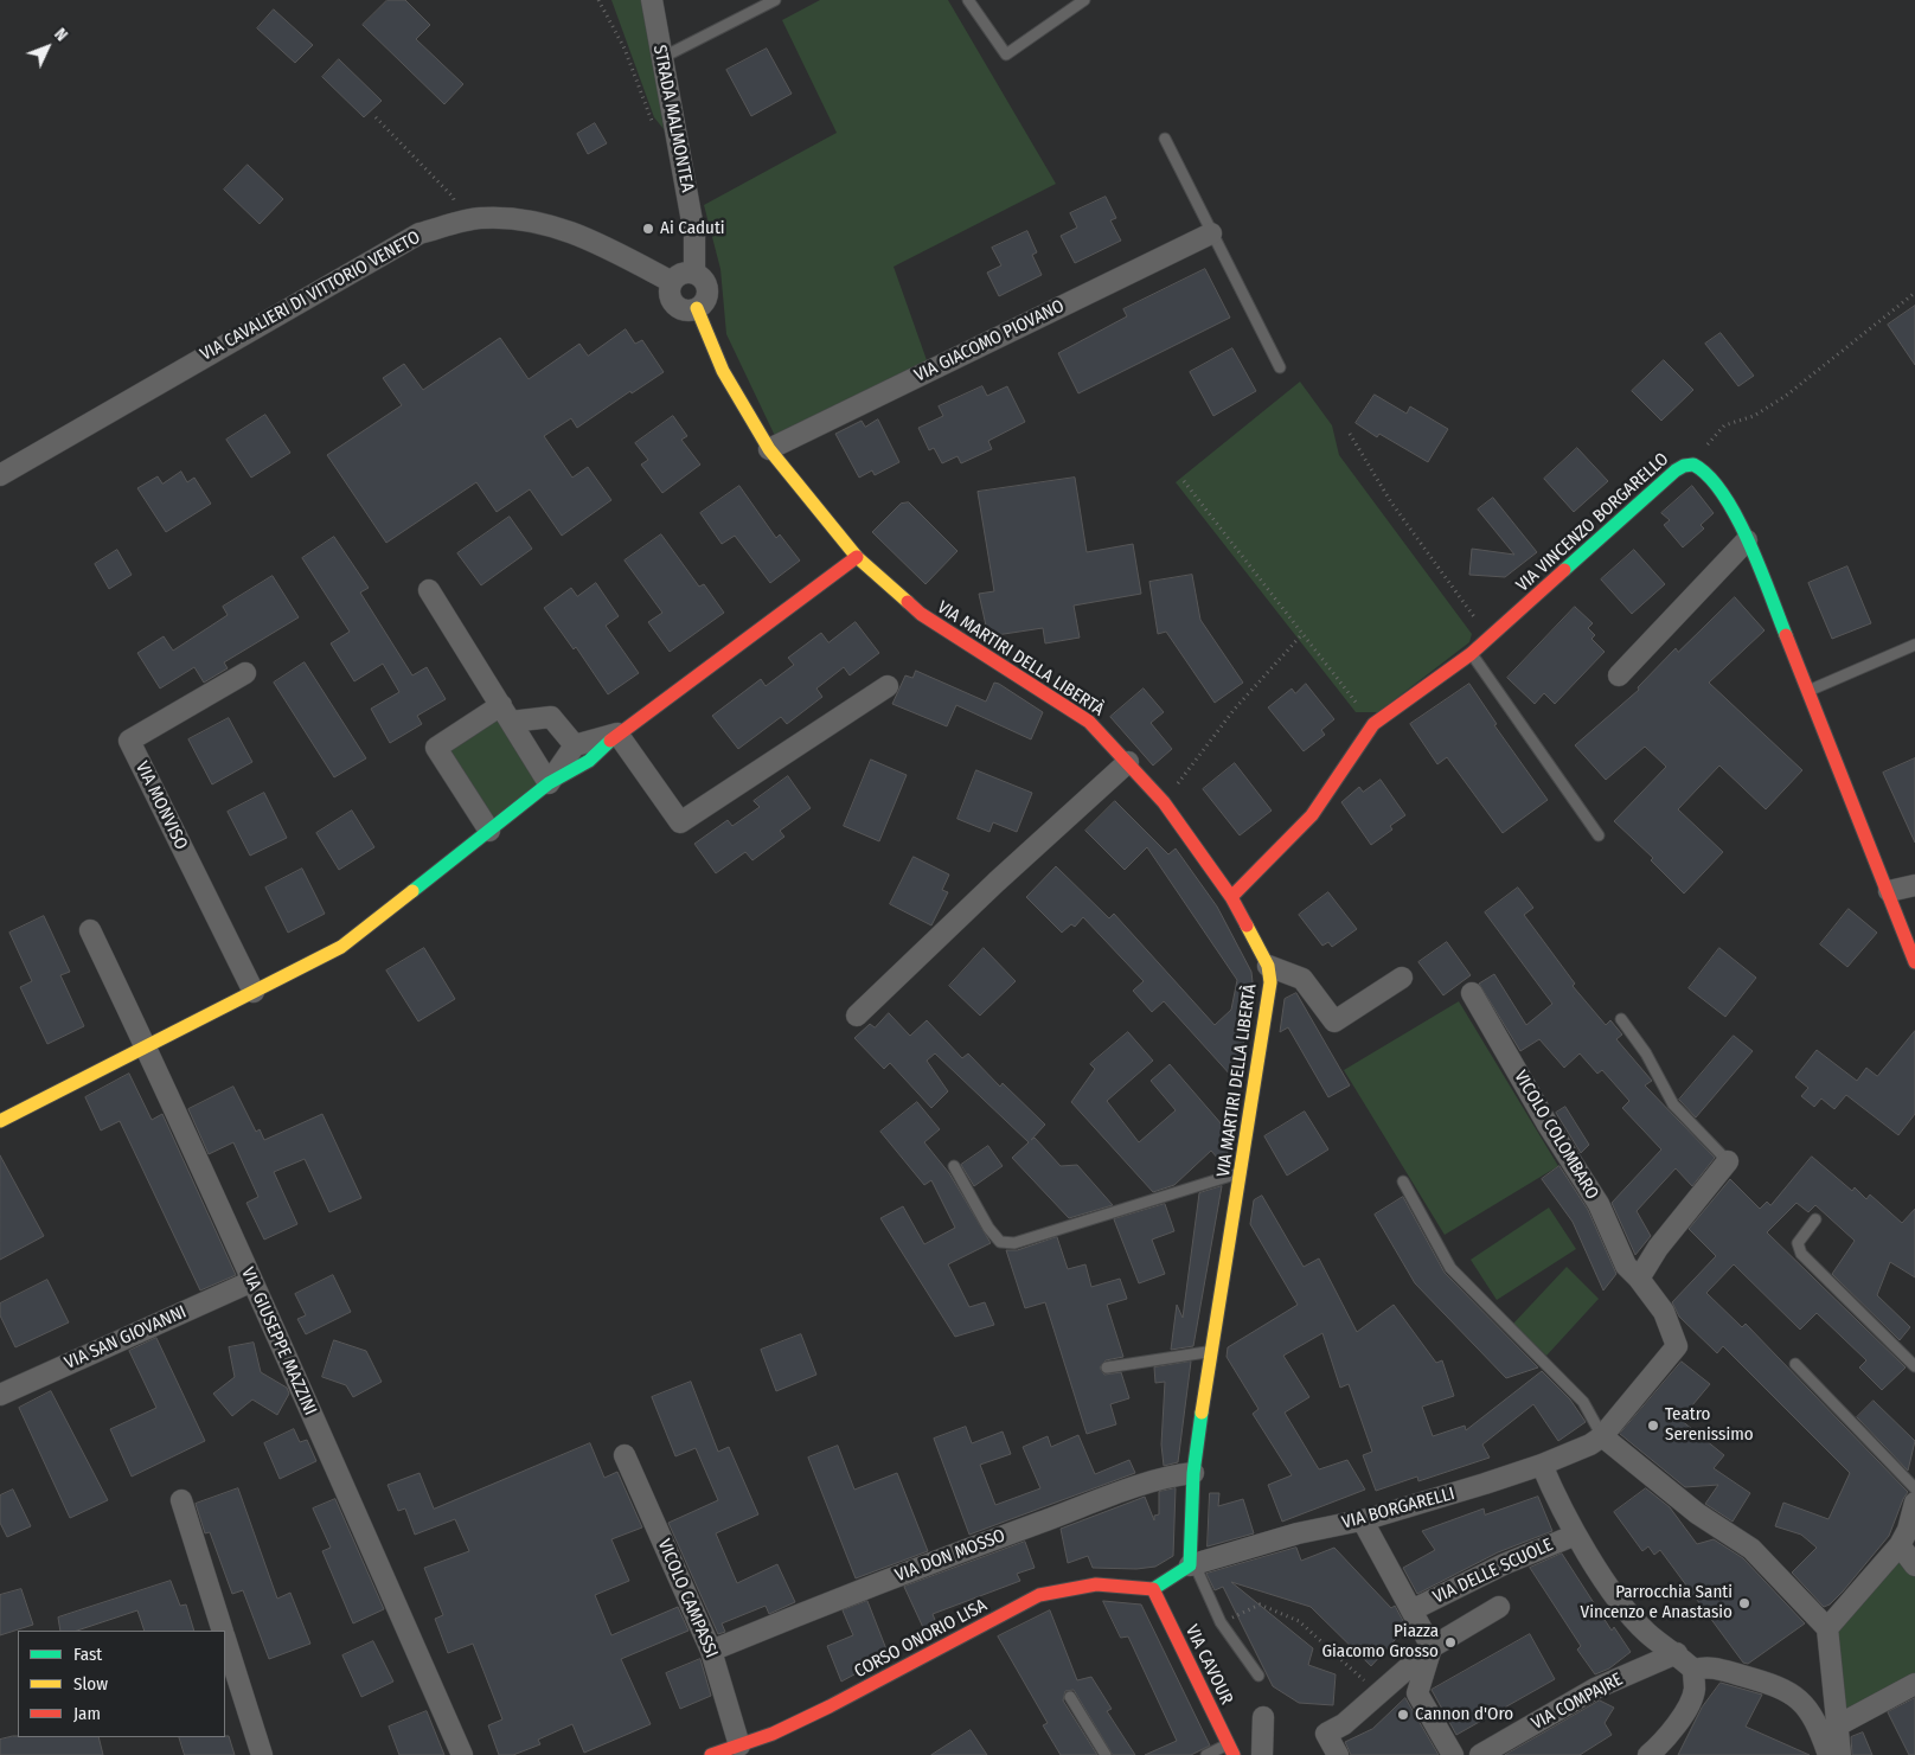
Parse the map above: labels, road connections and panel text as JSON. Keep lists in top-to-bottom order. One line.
{"streets":{"street":["STRADA MALMONTEA","VIA CAVALIERI DI VITTORIO VENETO","VIA GIACOMO PIOVANO","VIA VINCENZO BORGARELLO","VIA MARTIRI DELLA LIBERTÀ","VIA MONVISO","VICOLO COLOMBARO","VIA SAN GIOVANNI","VIA GIUSEPPE MAZZINI","VIA BORGARELLI","VIA DON MOSSO","VIA DELLE SCUOLE","VICOLO CAMPASSI","CORSO ONORIO LISA","VIA CAVOUR","VIA COMPAJRE"]},"crossings":[["STRADA MALMONTEA","VIA CAVALIERI DI VITTORIO VENETO"],["STRADA MALMONTEA","VIA MARTIRI DELLA LIBERTÀ"],["VIA CAVALIERI DI VITTORIO VENETO","VIA MARTIRI DELLA LIBERTÀ"],["VIA GIACOMO PIOVANO","VIA MARTIRI DELLA LIBERTÀ"],["VIA VINCENZO BORGARELLO","VIA MARTIRI DELLA LIBERTÀ"],["VIA MARTIRI DELLA LIBERTÀ","VIA BORGARELLI"],["VIA MARTIRI DELLA LIBERTÀ","VIA DON MOSSO"],["VICOLO COLOMBARO","VIA BORGARELLI"],["VIA SAN GIOVANNI","VIA GIUSEPPE MAZZINI"],["VIA DON MOSSO","VICOLO CAMPASSI"],["VICOLO CAMPASSI","CORSO ONORIO LISA"],["CORSO ONORIO LISA","VIA CAVOUR"]],"places":["Ai Caduti","Teatro Serenissimo","Parrocchia Santi Vincenzo e Anastasio","Piazza Giacomo Grosso","Cannon d'Oro"],"legend":["Fast","Slow","Jam"],"north":"top right"}
